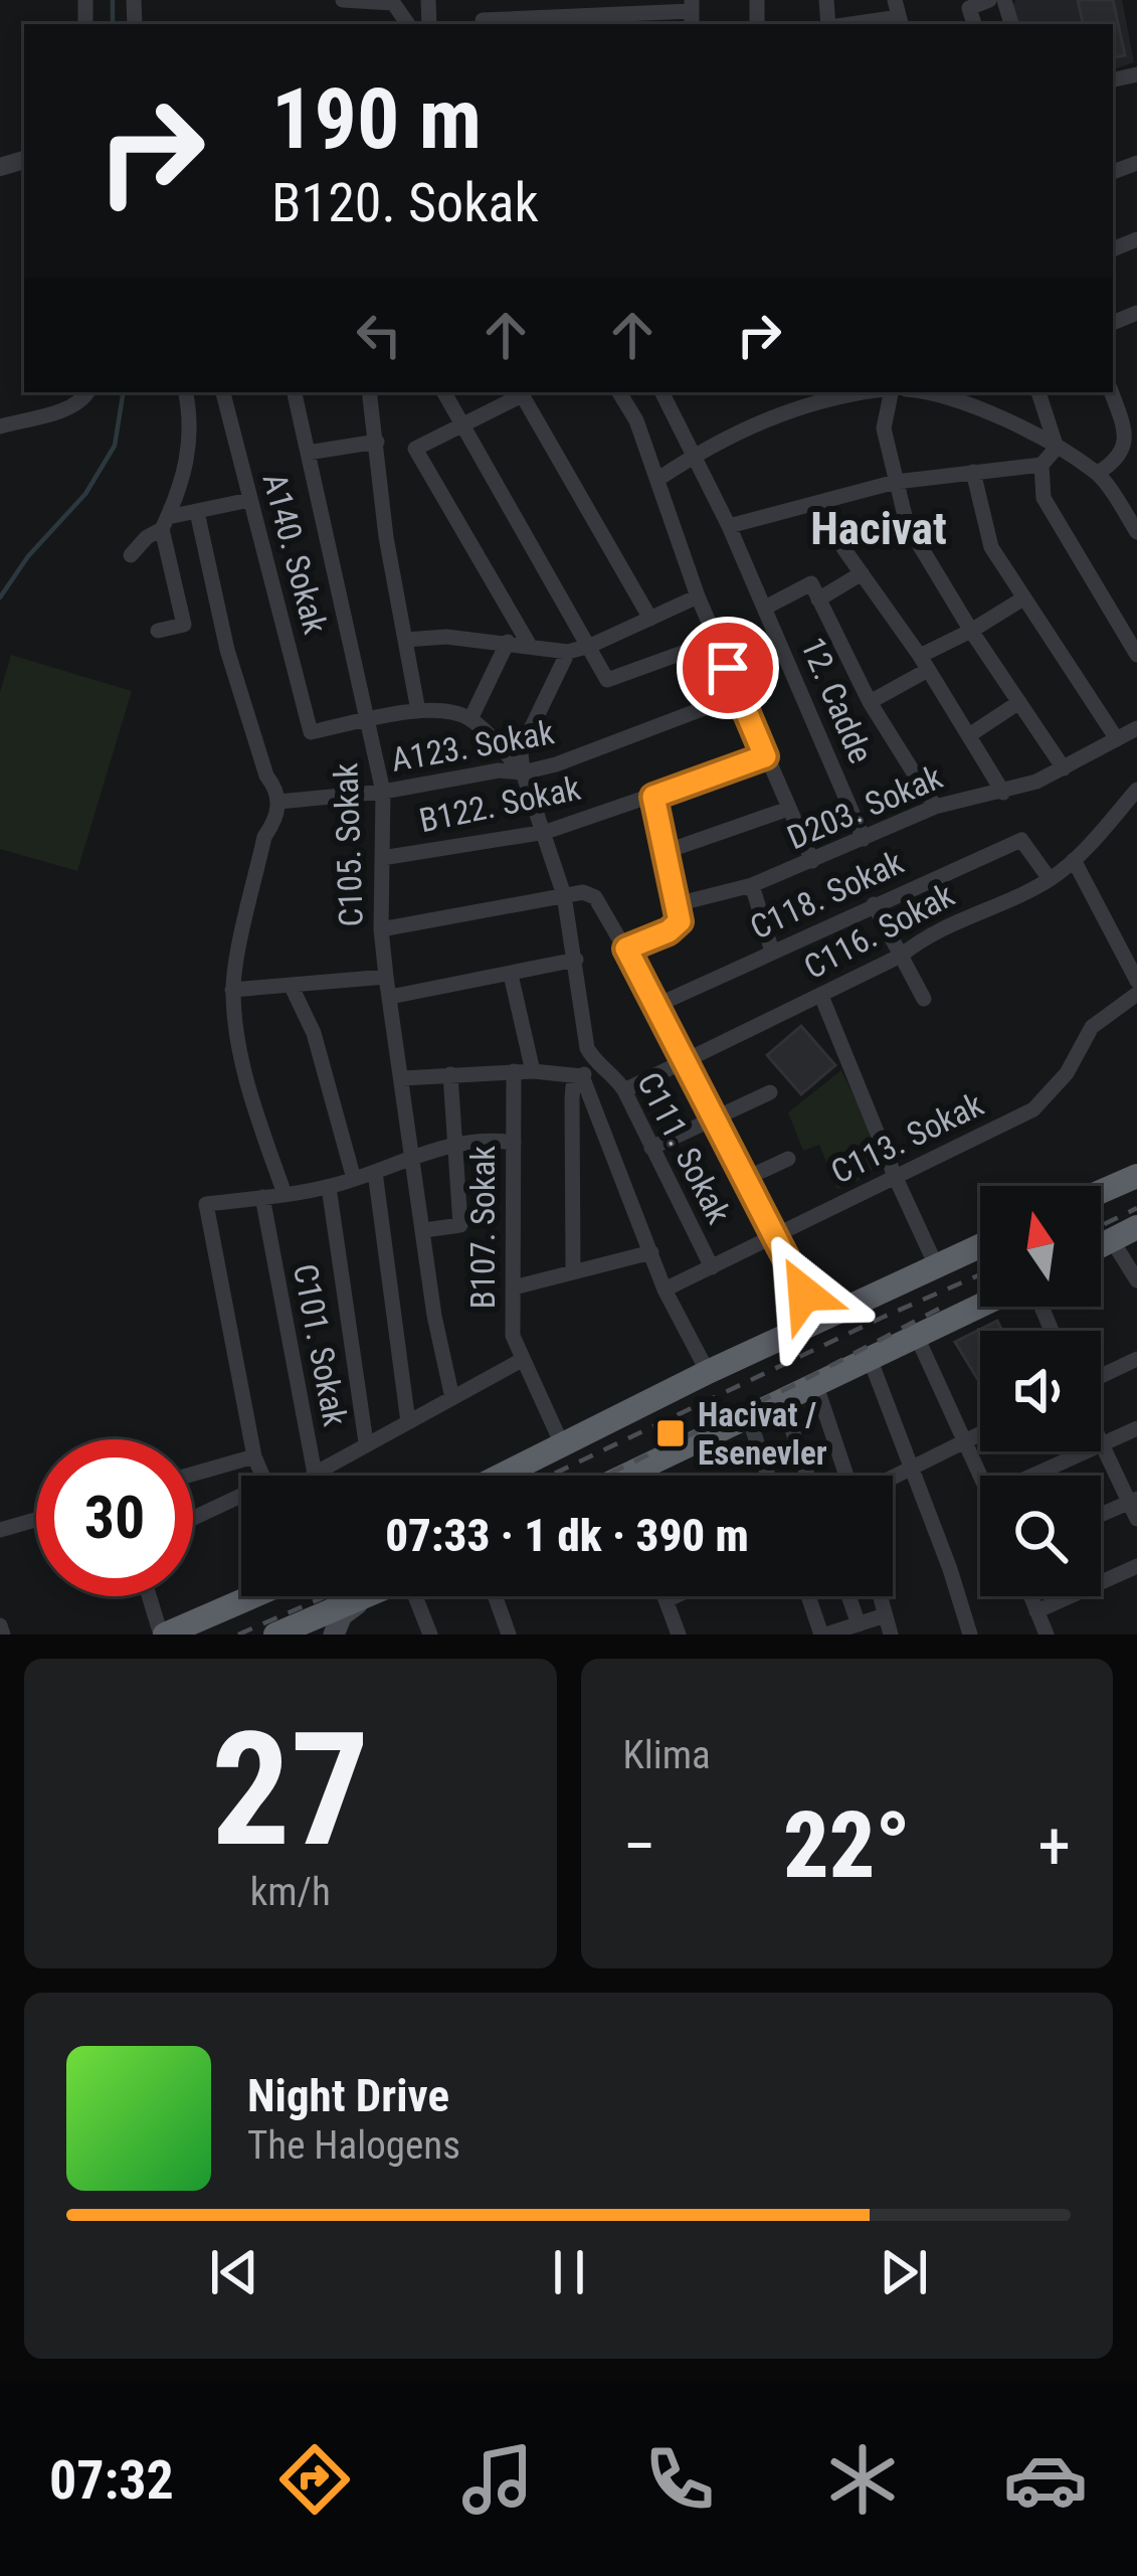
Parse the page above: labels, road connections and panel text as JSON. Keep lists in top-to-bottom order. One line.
{"streets":{"street":["A140. Sokak","12. Cadde","A123. Sokak","B122. Sokak","D203. Sokak","C105. Sokak","C118. Sokak","C116. Sokak","C113. Sokak","C111. Sokak","B107. Sokak","C101. Sokak"]},"crossings":[["A140. Sokak","C105. Sokak"],["12. Cadde","D203. Sokak"],["A123. Sokak","C105. Sokak"],["A123. Sokak","C111. Sokak"],["B122. Sokak","C105. Sokak"],["B122. Sokak","C111. Sokak"],["C118. Sokak","C116. Sokak"],["C116. Sokak","C111. Sokak"],["C113. Sokak","C111. Sokak"]],"districts":["Hacivat"],"places":{"transit":["Hacivat / Esenevler"]},"north":"top","page":{"turn":["190 m","B120. Sokak"],"limit":"30","trip":"07:33 · 1 dk · 390 m","tile":[["27","km/h"],"Klima"],"heat":["−","22°","+"],"song":["Night Drive","The Halogens"],"tabs":"07:32"}}
